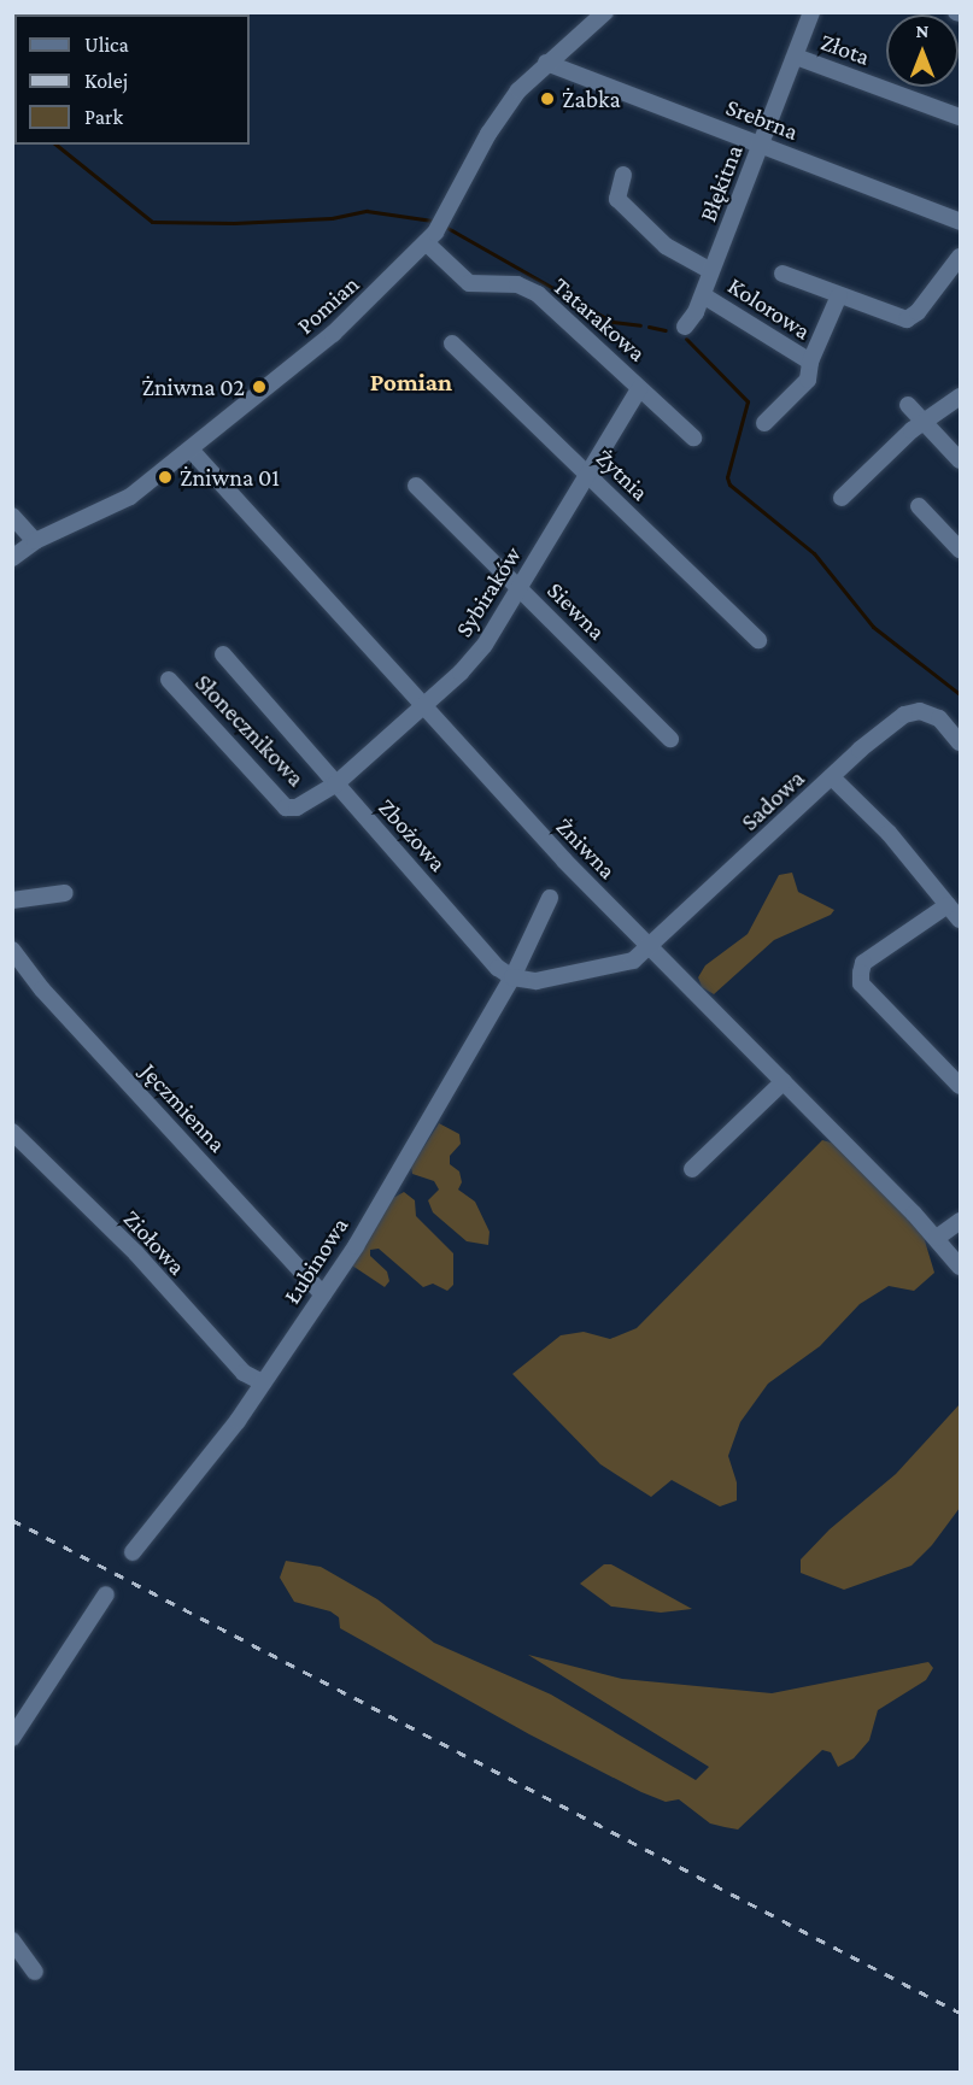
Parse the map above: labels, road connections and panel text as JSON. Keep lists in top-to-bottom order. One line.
{"streets":{"street":["Złota","Srebrna","Błękitna","Pomian","Kolorowa","Tatarakowa","Żytnia","Sybiraków","Siewna","Słonecznikowa","Sadowa","Zbożowa","Żniwna","Jęczmienna","Ziołowa","Łubinowa"]},"crossings":[["Złota","Błękitna"],["Srebrna","Błękitna"],["Srebrna","Pomian"],["Błękitna","Kolorowa"],["Pomian","Tatarakowa"],["Pomian","Żniwna"],["Tatarakowa","Sybiraków"],["Żytnia","Sybiraków"],["Sybiraków","Siewna"],["Sybiraków","Słonecznikowa"],["Sybiraków","Zbożowa"],["Sybiraków","Żniwna"],["Słonecznikowa","Zbożowa"],["Sadowa","Zbożowa"],["Sadowa","Żniwna"],["Sadowa","Łubinowa"],["Zbożowa","Łubinowa"],["Jęczmienna","Łubinowa"],["Ziołowa","Łubinowa"]],"districts":["Pomian"],"places":["Żabka","Żniwna 02","Żniwna 01"],"legend":["Ulica","Kolej","Park"],"north":"top"}
